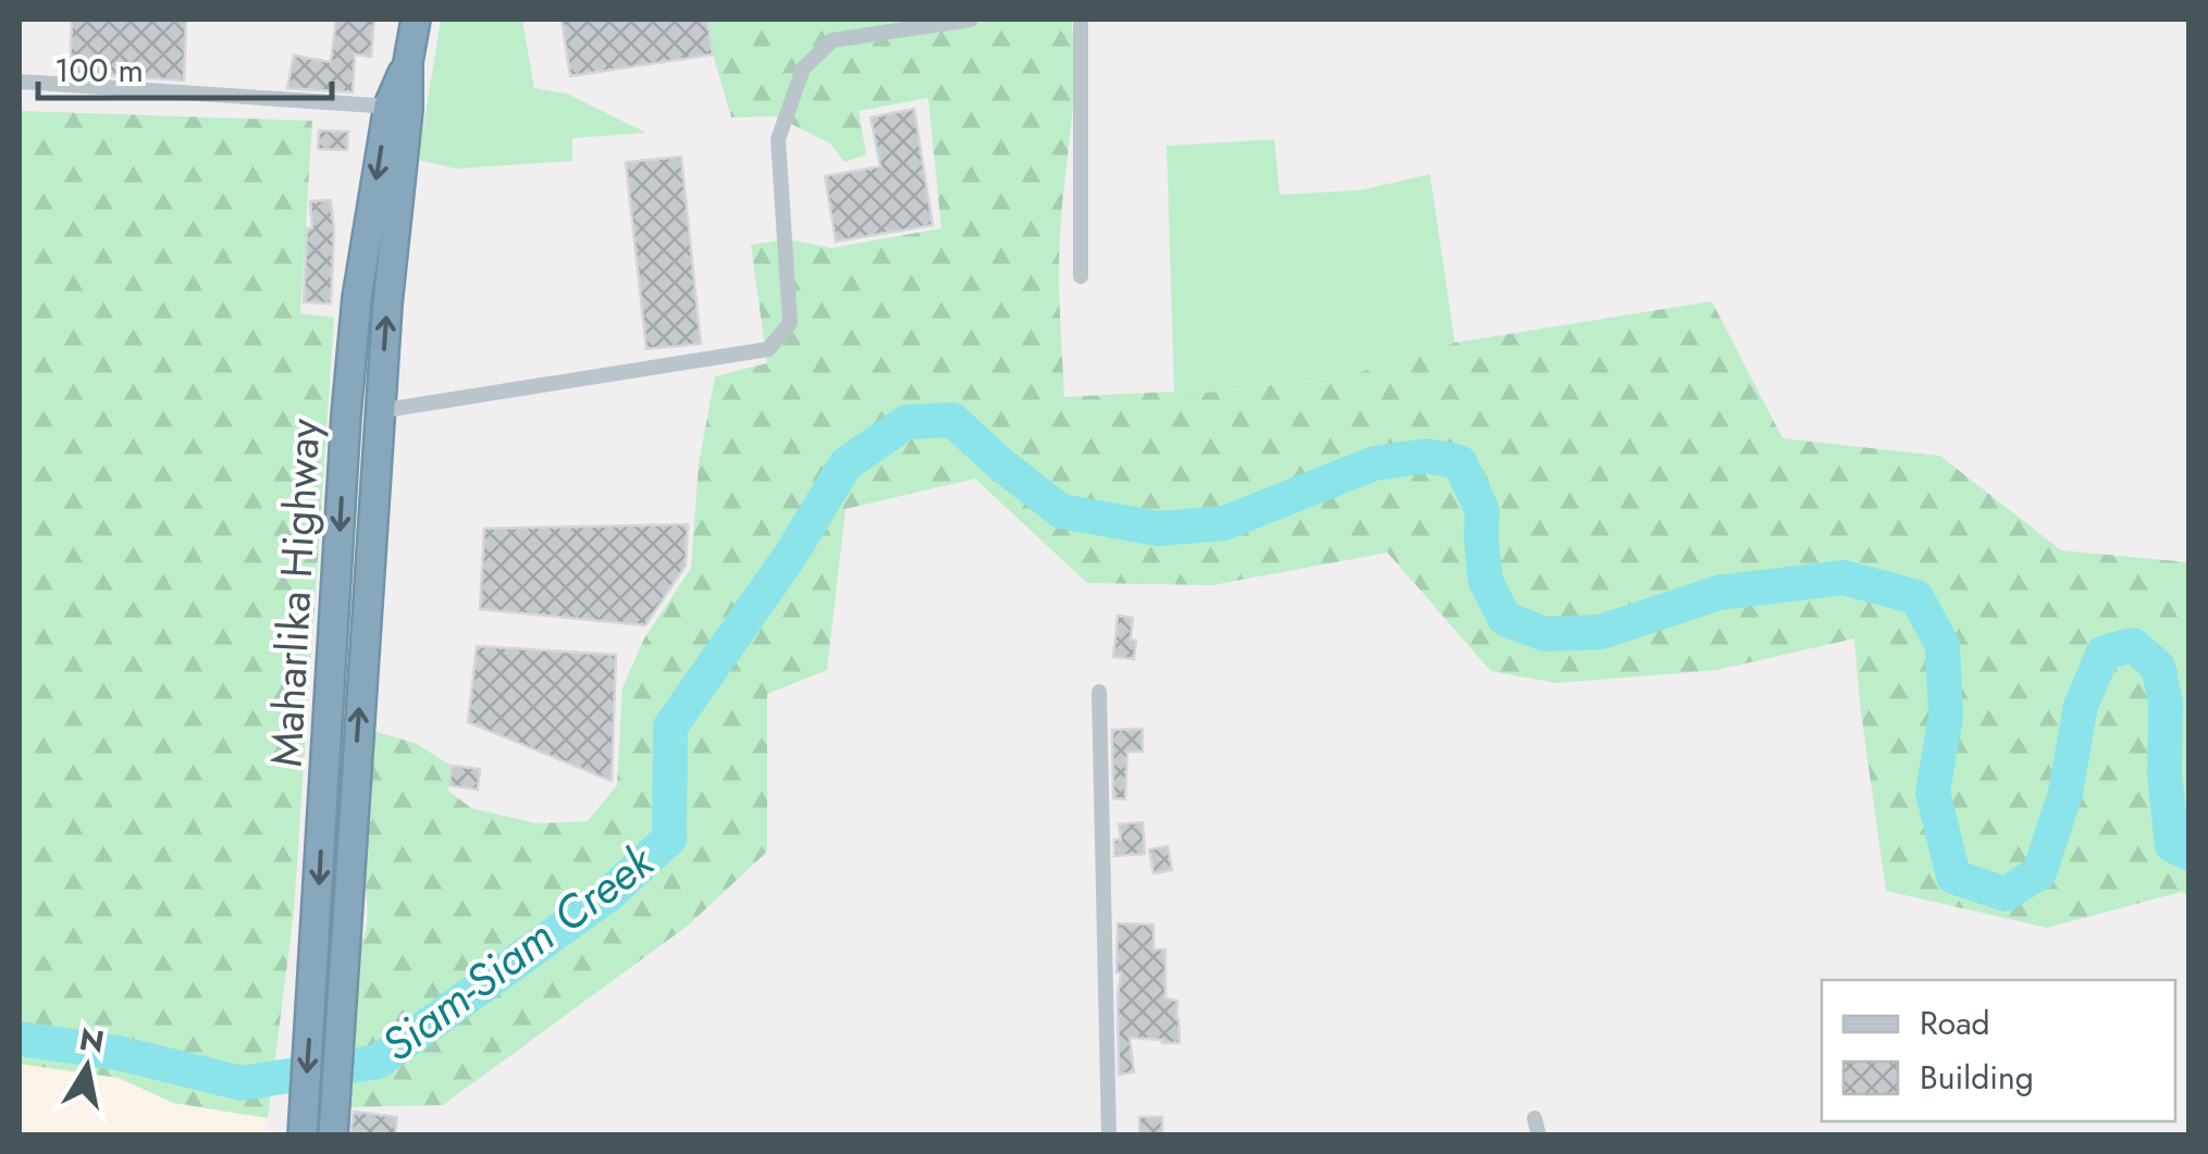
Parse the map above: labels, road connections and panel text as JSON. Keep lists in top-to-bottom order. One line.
{"streets":{"highway":["Maharlika Highway"]},"water":["Siam-Siam Creek"],"legend":["Road","Building"],"scale_bar":"100 m","north":"top"}
